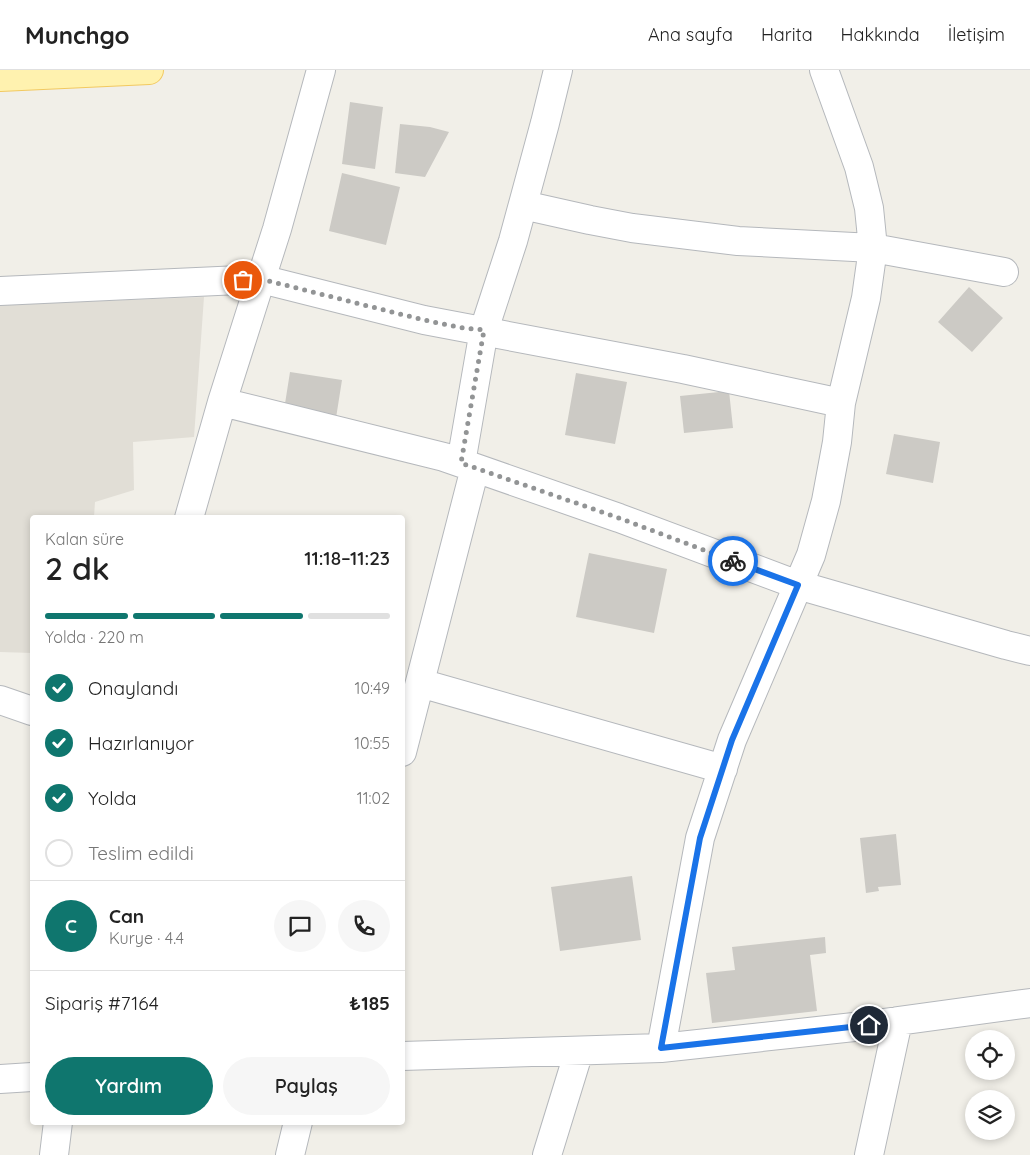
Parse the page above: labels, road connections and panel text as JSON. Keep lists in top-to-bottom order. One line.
{"page":{"header":"Munchgo","nav":["Ana sayfa","Harita","Hakkında","İletişim"],"heading":["2 dk","Kalan süre","11:18–11:23"],"panel":["Can","Kurye · 4.4","Sipariş #7164","₺185"],"bar":"Yolda · 220 m","list":[["Onaylandı","10:49"],["Hazırlanıyor","10:55"],["Yolda","11:02"],"Teslim edildi"],"round":"C","buttons":["Yardım","Paylaş"]}}
